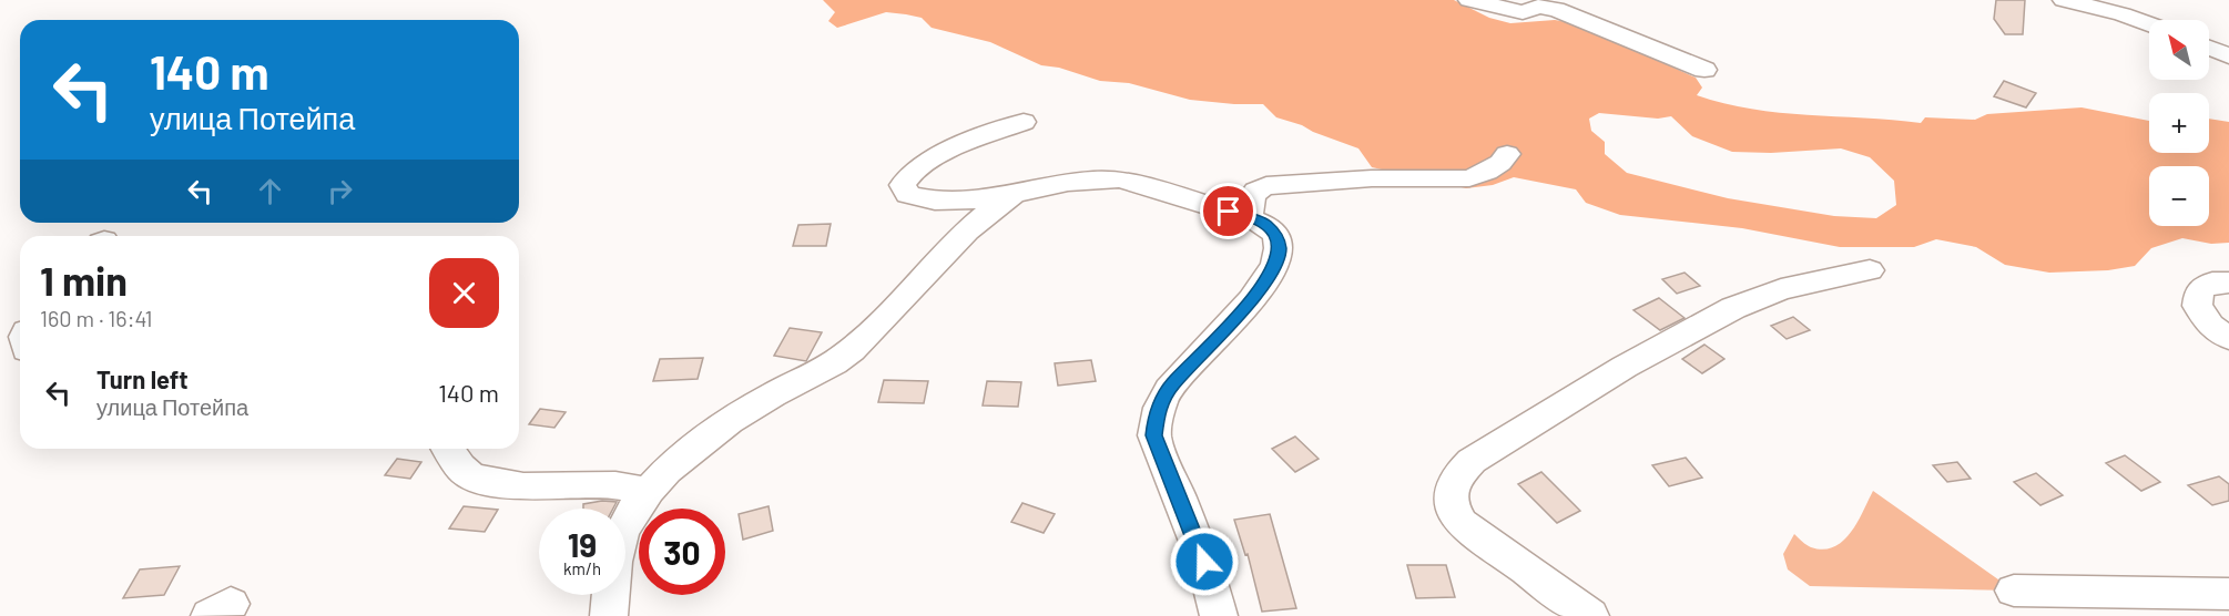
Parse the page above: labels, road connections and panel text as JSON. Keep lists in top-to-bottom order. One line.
{"north":"top left","page":{"map_buttons":["+","−"],"turn":["140 m","улица Потейпа"],"heading":["1 min","160 m · 16:41"],"list":[{"name":"Turn left","note":"улица Потейпа","value":"140 m"}],"speed":"19 km/h","limit":"30"}}
